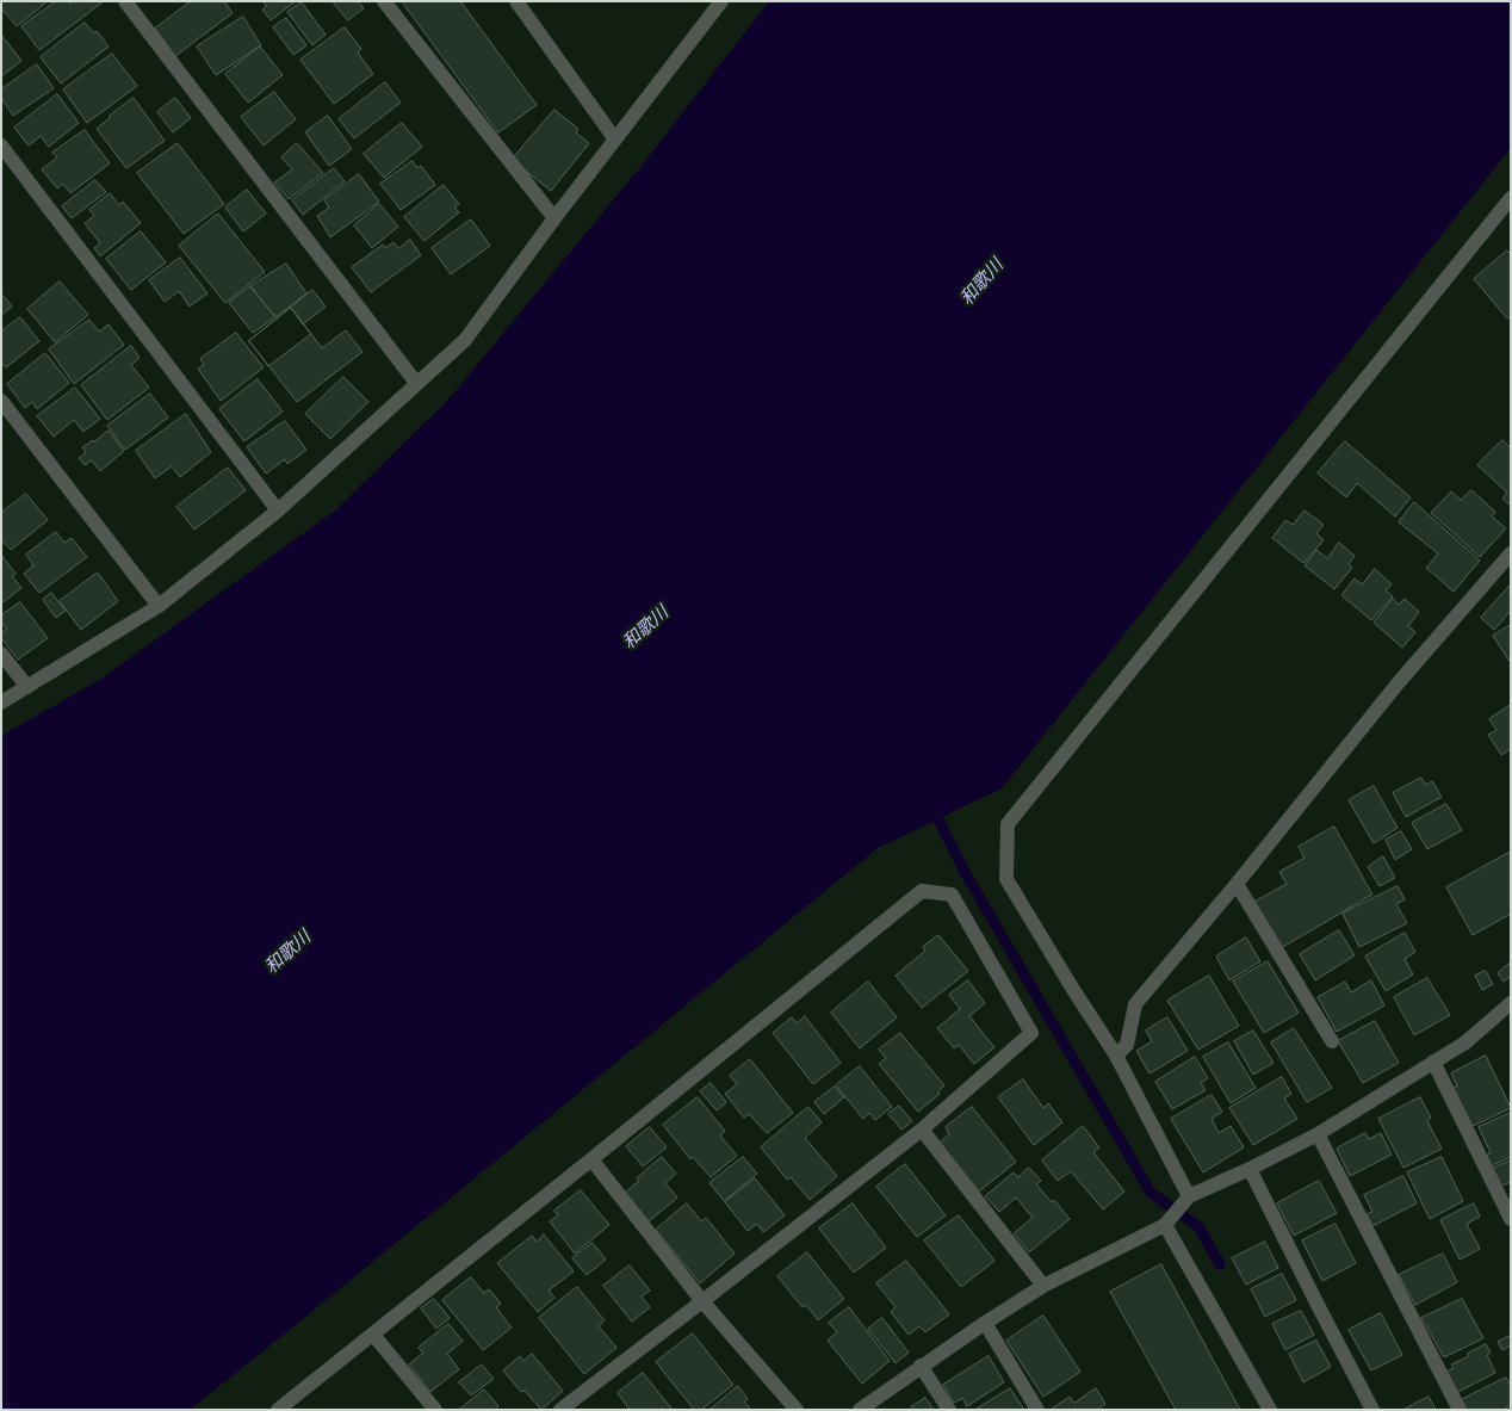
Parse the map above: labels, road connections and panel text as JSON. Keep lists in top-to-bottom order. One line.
{"water":["和歌川"]}
